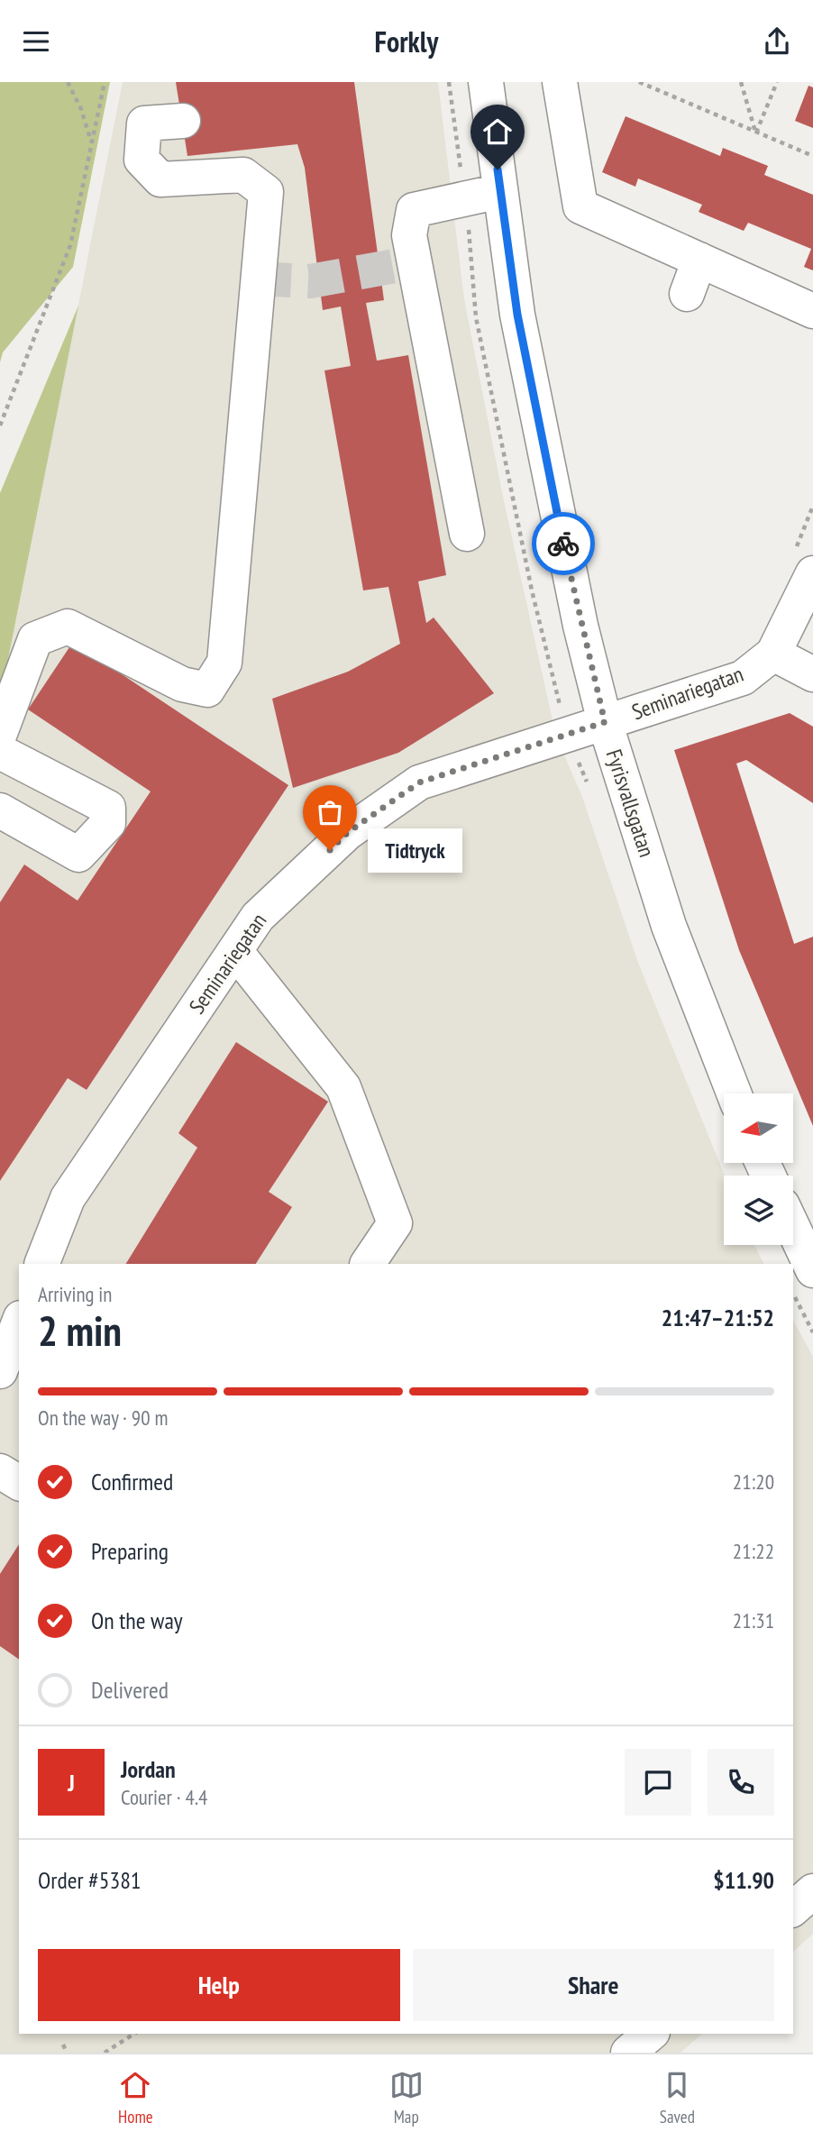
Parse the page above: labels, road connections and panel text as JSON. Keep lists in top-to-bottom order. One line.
{"streets":{"street":["Seminariegatan","Fyrisvallsgatan"]},"crossings":[["Seminariegatan","Fyrisvallsgatan"]],"places":["Tidtryck"],"north":"left","page":{"header":"Forkly","bubble":"Tidtryck","heading":["2 min","Arriving in","21:47–21:52"],"panel":["Jordan","Courier · 4.4","Order #5381","$11.90"],"bar":"On the way · 90 m","list":[["Confirmed","21:20"],["Preparing","21:22"],["On the way","21:31"],"Delivered"],"round":"J","buttons":["Help","Share"],"tabs":["Home","Map","Saved"]}}
